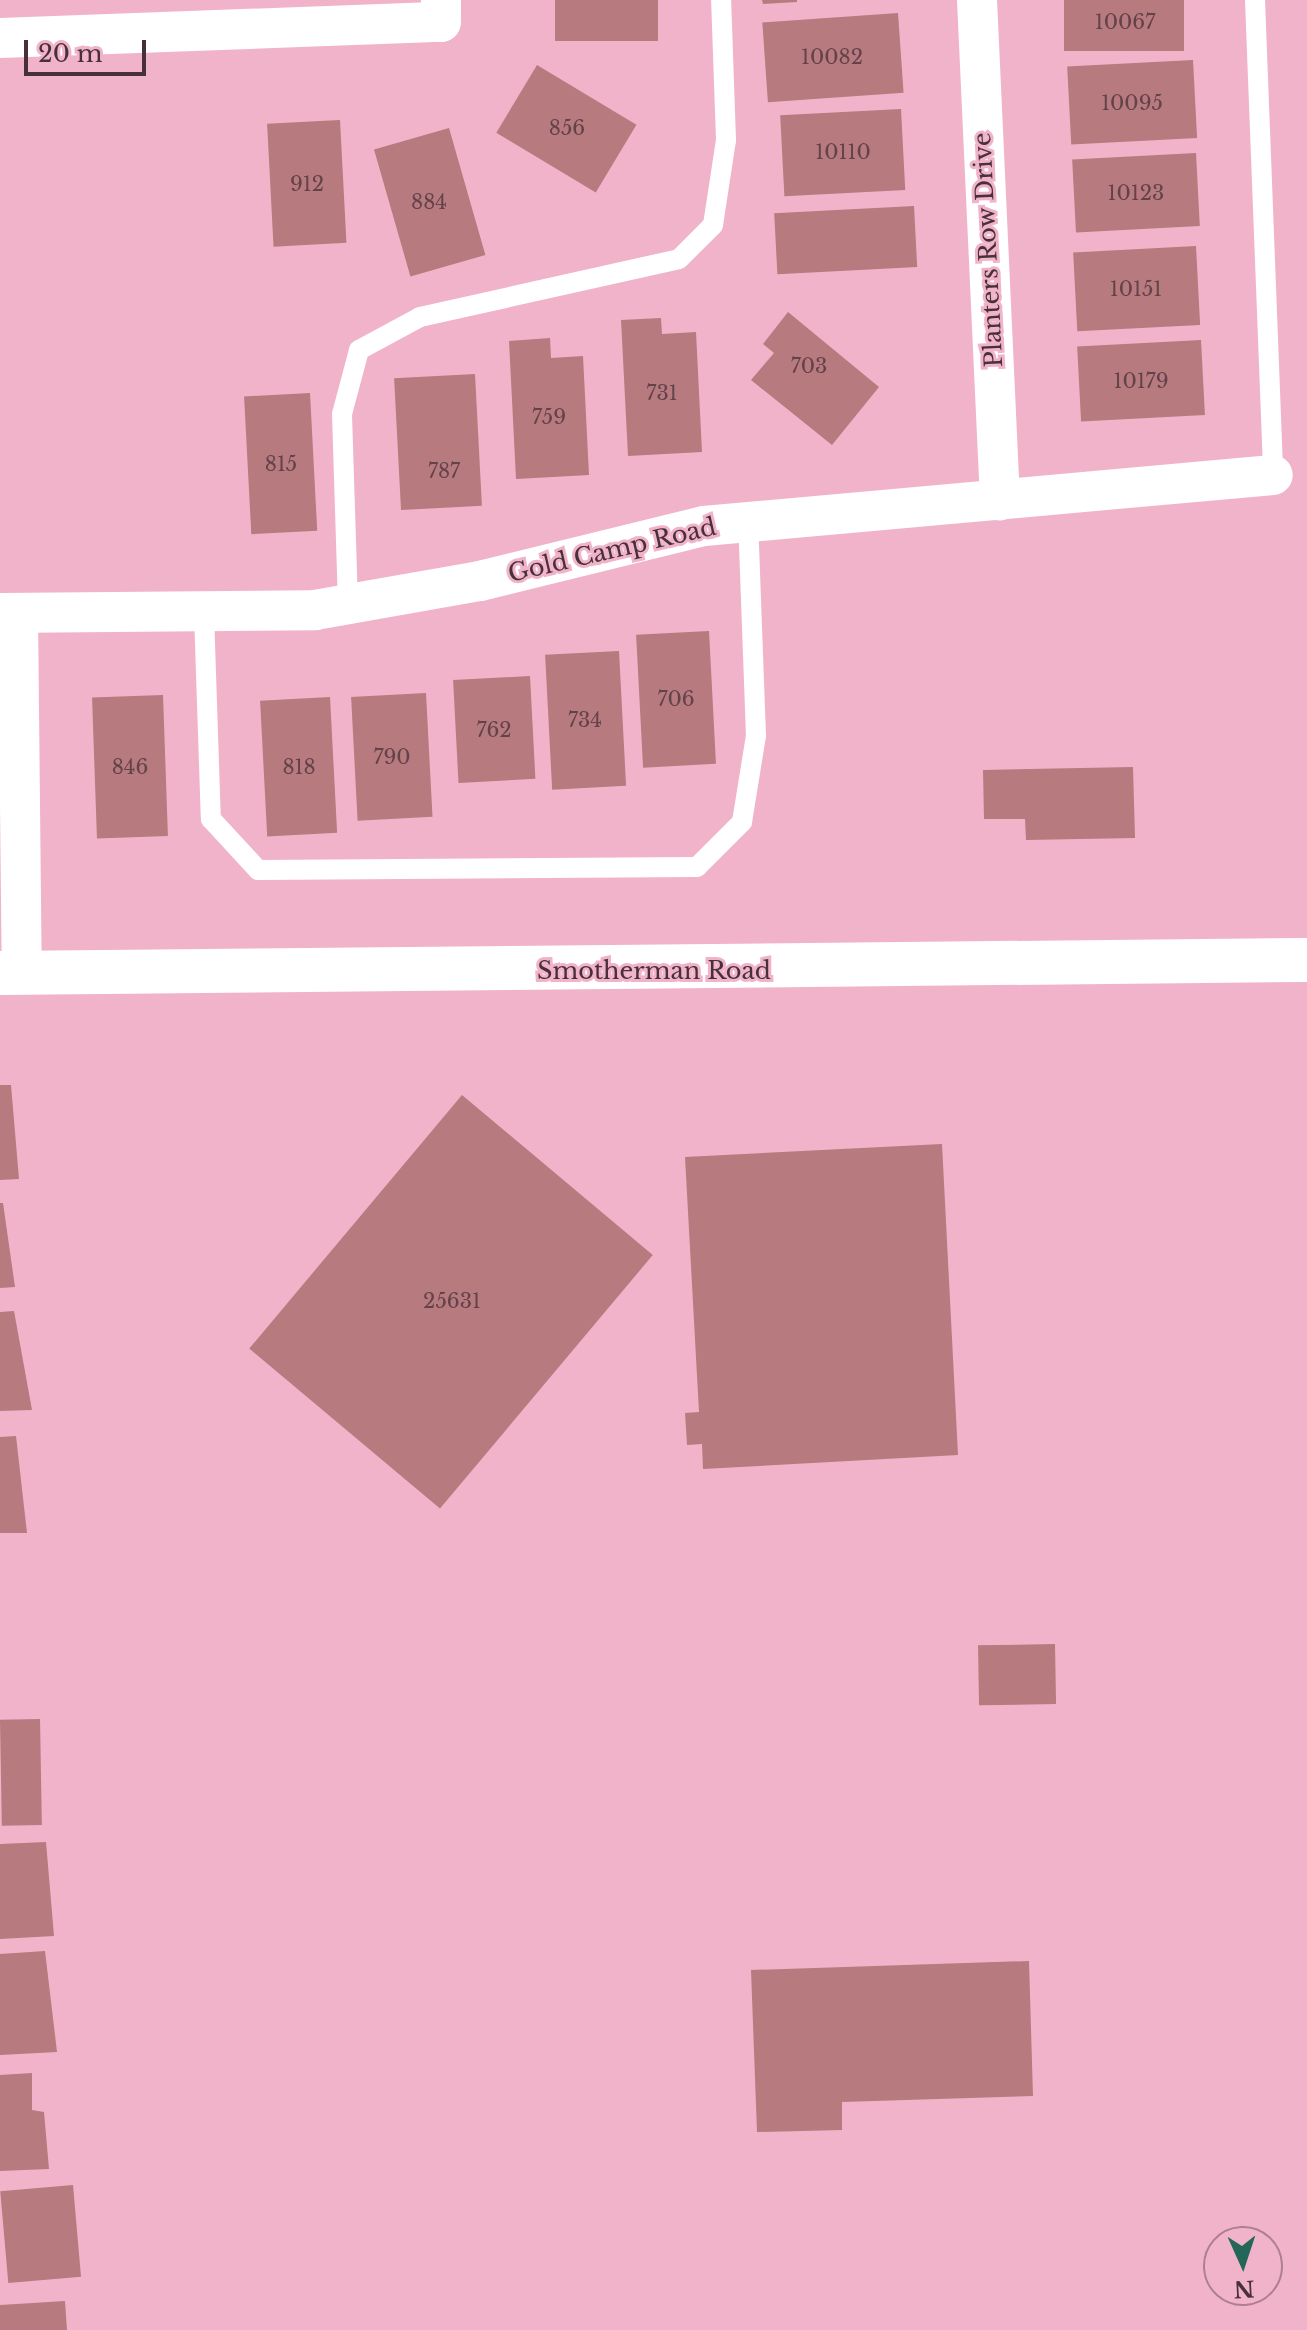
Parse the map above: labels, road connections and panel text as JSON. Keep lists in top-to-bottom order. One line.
{"streets":{"street":["Planters Row Drive","Gold Camp Road","Smotherman Road"]},"crossings":[["Planters Row Drive","Gold Camp Road"]],"house_numbers":["10067","10082","10095","856","10110","912","10123","884","10151","703","10179","731","759","815","787","706","734","762","790","846","818","25631"],"scale_bar":"20 m","north":"bottom"}
